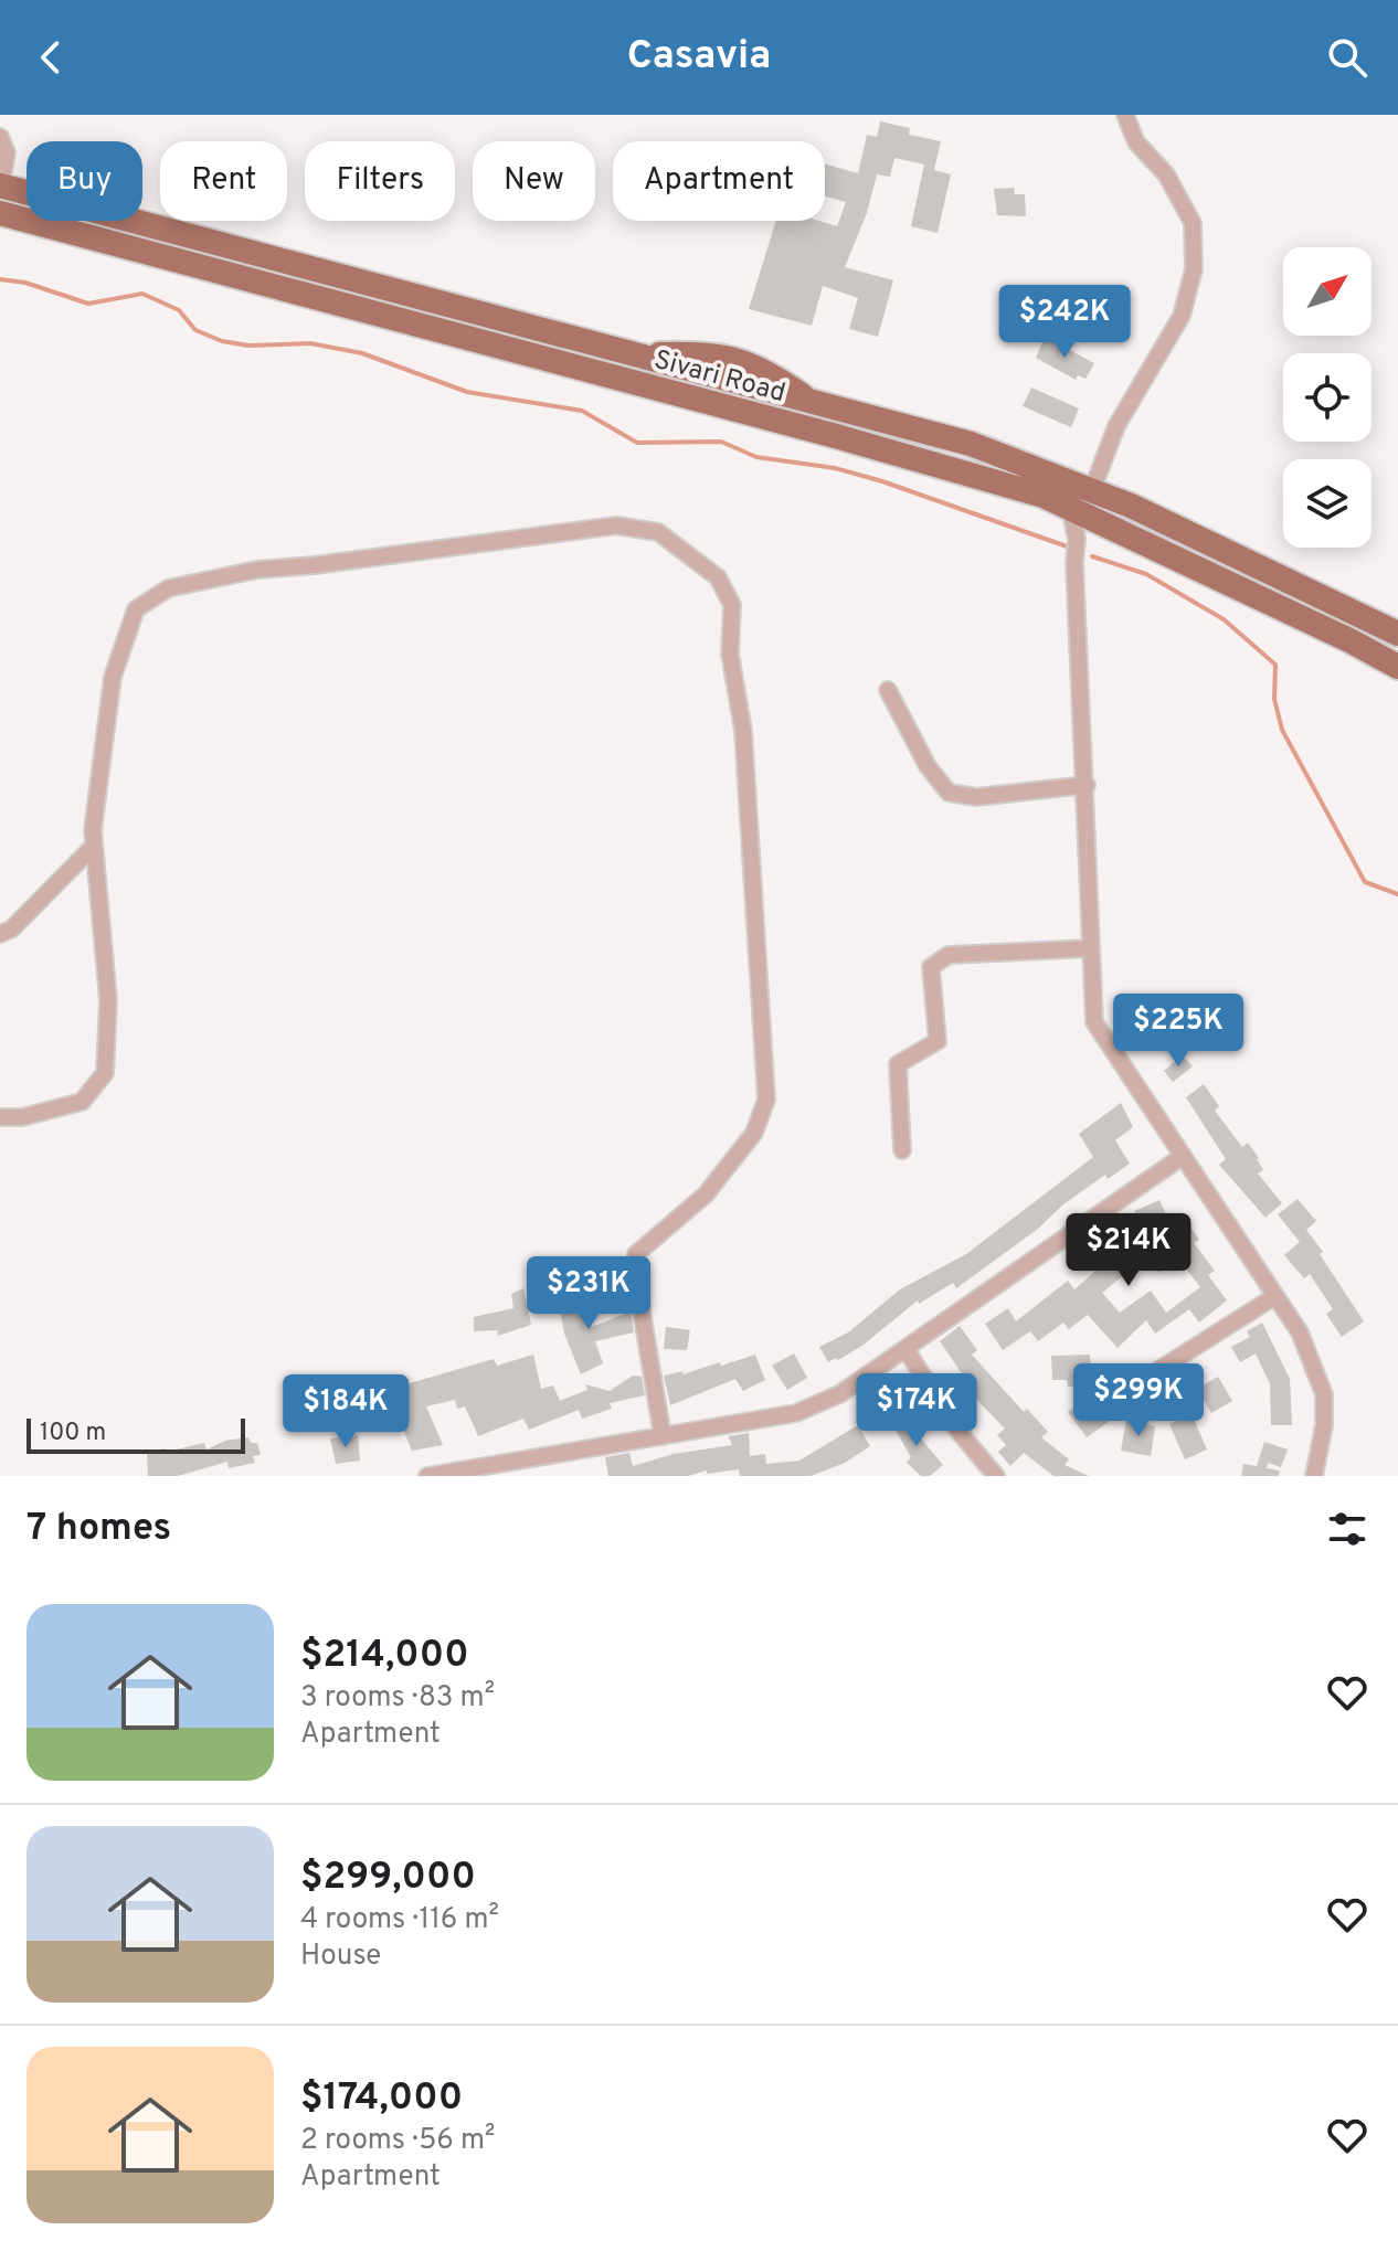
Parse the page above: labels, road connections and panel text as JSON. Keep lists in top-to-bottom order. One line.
{"streets":{"main road":["Sivari Road"]},"scale_bar":"100 m","north":"top right","page":{"header":"Casavia","chip":["Buy","Rent","Filters","New","Apartment"],"price":["$242K","$225K","$214K","$231K","$299K","$174K","$184K"],"scale":"100 m","heading":"7 homes","list":[{"name":"$214,000","note":"3 rooms · 83 m² · Apartment"},{"name":"$299,000","note":"4 rooms · 116 m² · House"},{"name":"$174,000","note":"2 rooms · 56 m² · Apartment"}]}}
